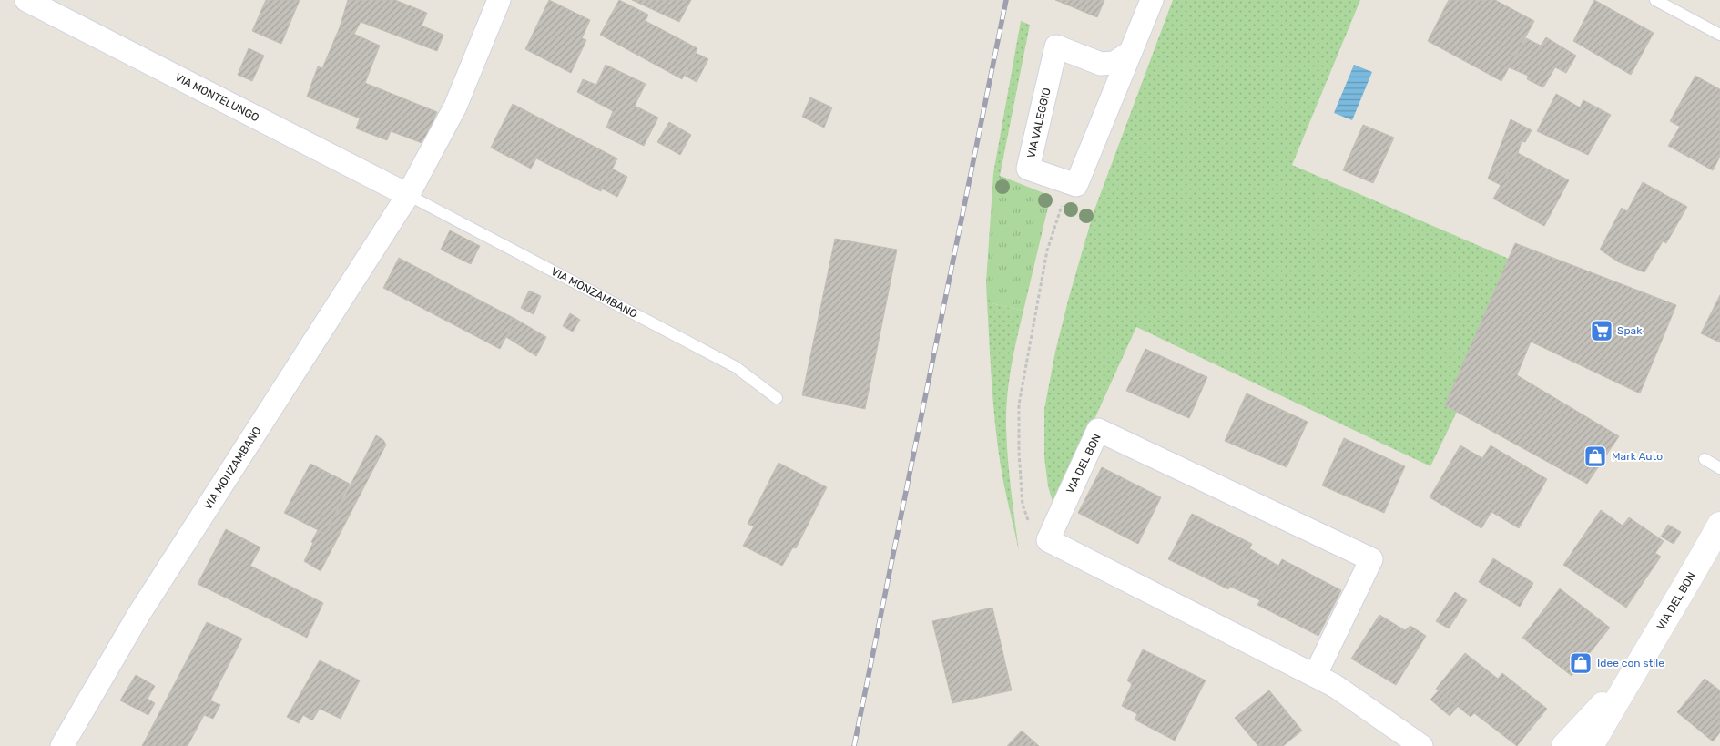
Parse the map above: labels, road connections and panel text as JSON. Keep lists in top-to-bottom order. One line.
{"streets":{"street":["VIA MONTELUNGO","VIA VALEGGIO","VIA MONZAMBANO","VIA DEL BON"]},"crossings":[["VIA MONTELUNGO","VIA MONZAMBANO"]],"places":{"supermarket":["Spak"],"shop":["Mark Auto","Idee con stile"]}}
